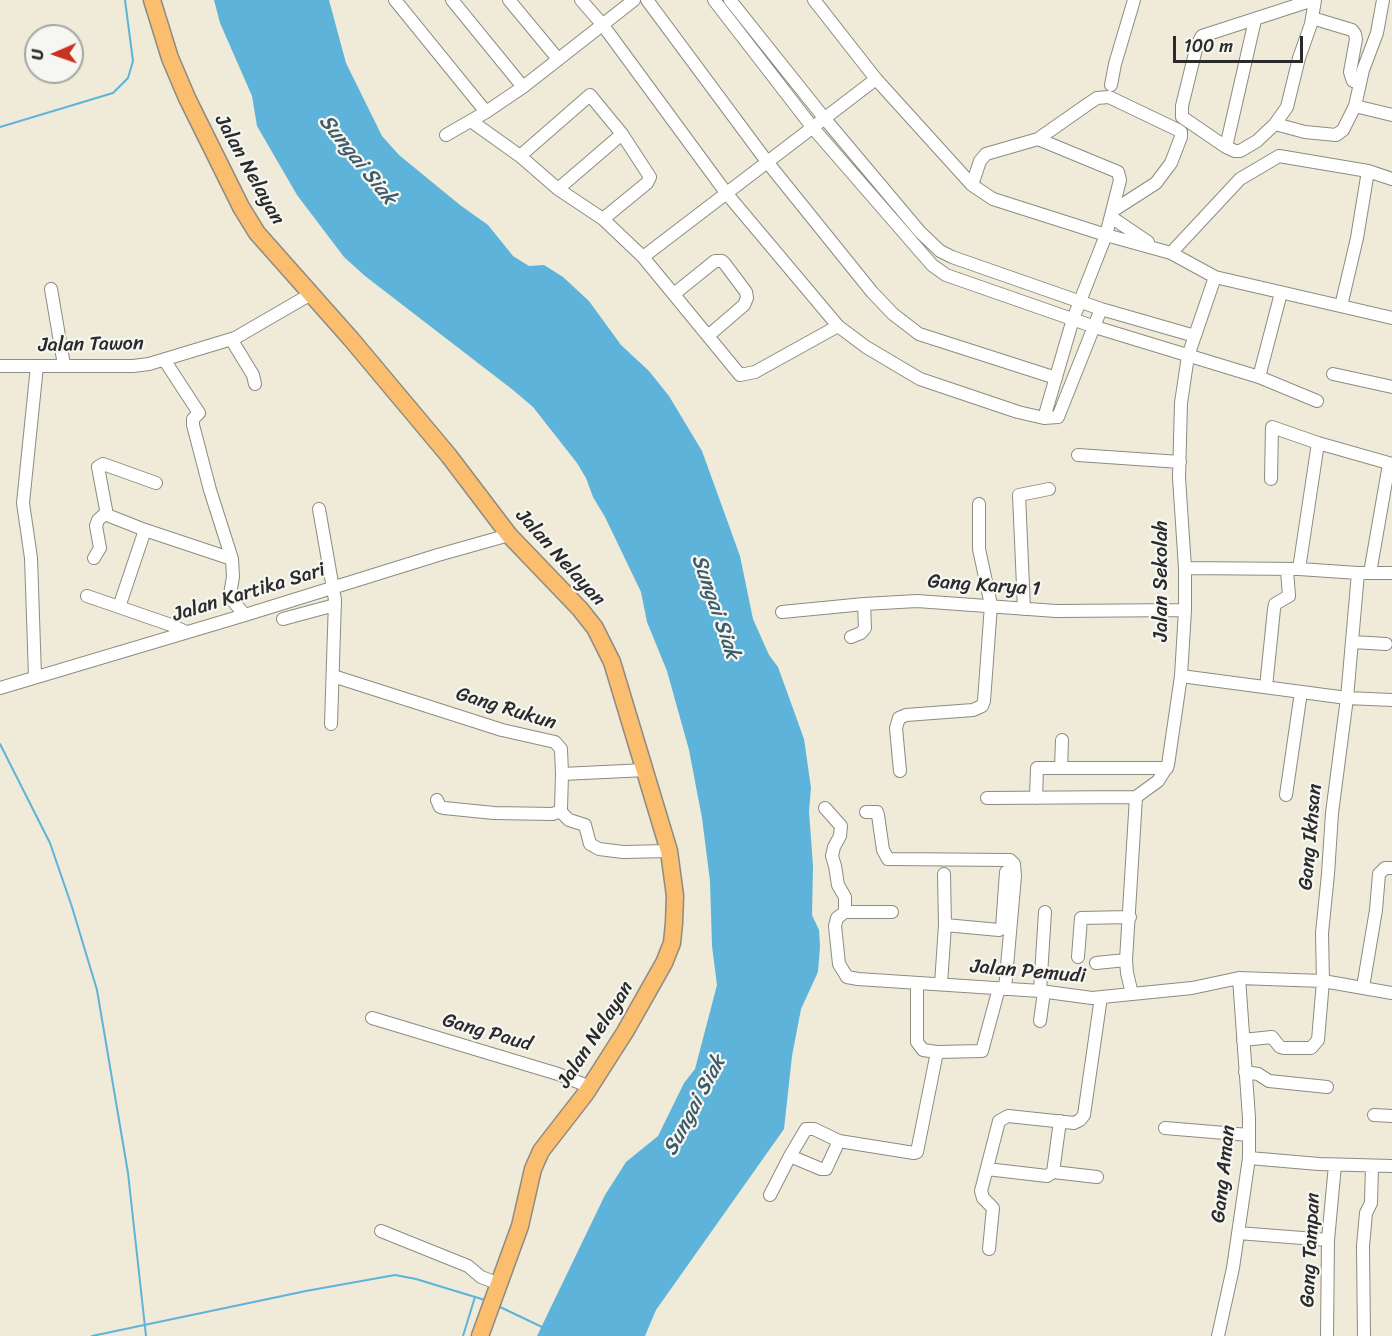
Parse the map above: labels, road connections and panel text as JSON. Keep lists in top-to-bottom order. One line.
{"streets":{"main road":["Jalan Nelayan"],"street":["Jalan Tawon","Jalan Sekolah","Gang Karya 1","Jalan Kartika Sari","Gang Rukun","Gang Ikhsan","Jalan Pemudi","Gang Paud","Gang Aman","Gang Tampan"]},"crossings":[["Jalan Nelayan","Jalan Tawon"],["Jalan Nelayan","Jalan Kartika Sari"],["Jalan Nelayan","Gang Paud"],["Jalan Sekolah","Gang Karya 1"],["Gang Ikhsan","Jalan Pemudi"],["Gang Ikhsan","Gang Aman"],["Jalan Pemudi","Gang Aman"]],"water":["Sungai Siak"],"scale_bar":"100 m","north":"left"}
